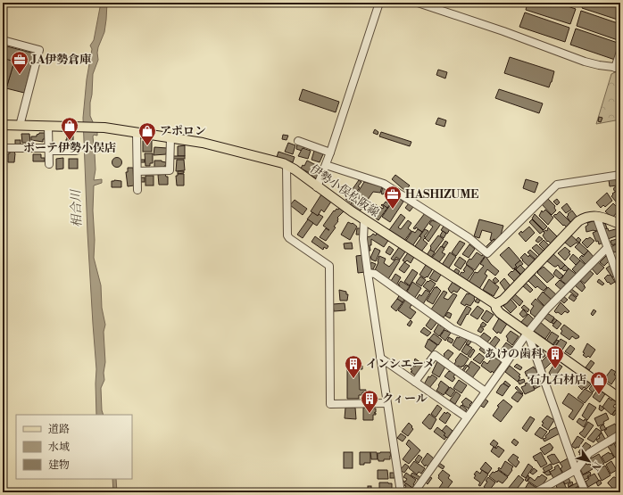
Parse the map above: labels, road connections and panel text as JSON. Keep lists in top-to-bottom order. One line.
{"streets":{"main road":["伊勢小俣松阪線"]},"water":["相合川"],"places":{"office":["JA伊勢倉庫","HASHIZUME"],"shop":["ボーテ伊勢小俣店","アポロン","石九石材店"],"building":["あけの歯科","インシエーメ","クィール"]},"legend":["道路","水域","建物"],"north":"bottom right"}
